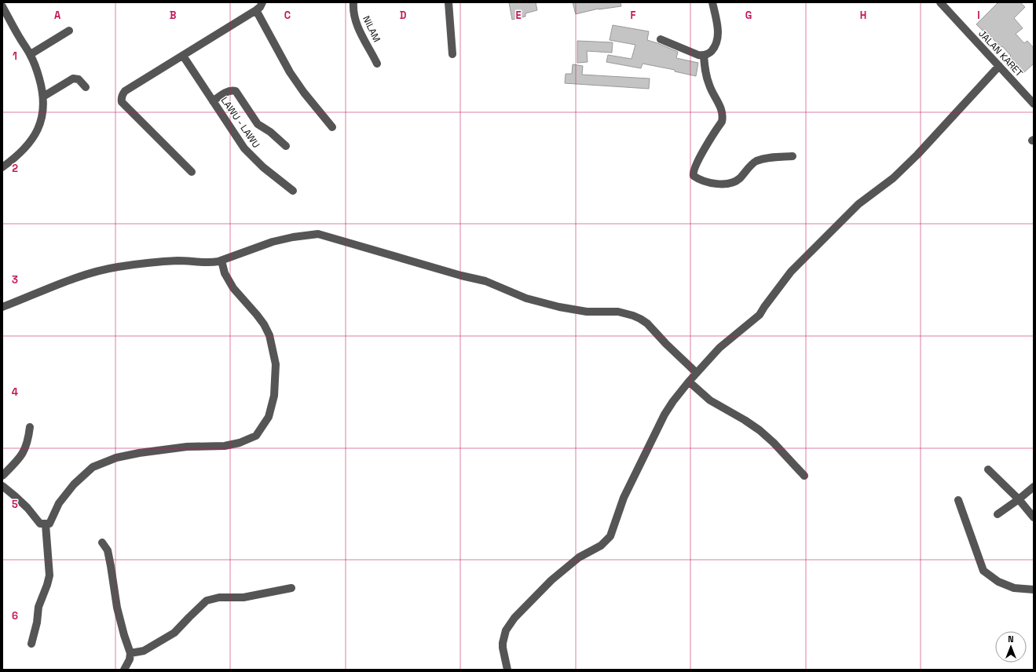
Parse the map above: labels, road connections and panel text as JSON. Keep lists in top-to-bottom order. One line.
{"streets":{"street":["NILAM","JALAN KARET","LAWU - LAWU"]},"north":"top","grid":{"columns":["A","B","C","D","E","F","G","H","I"],"rows":["1","2","3","4","5","6"]}}
